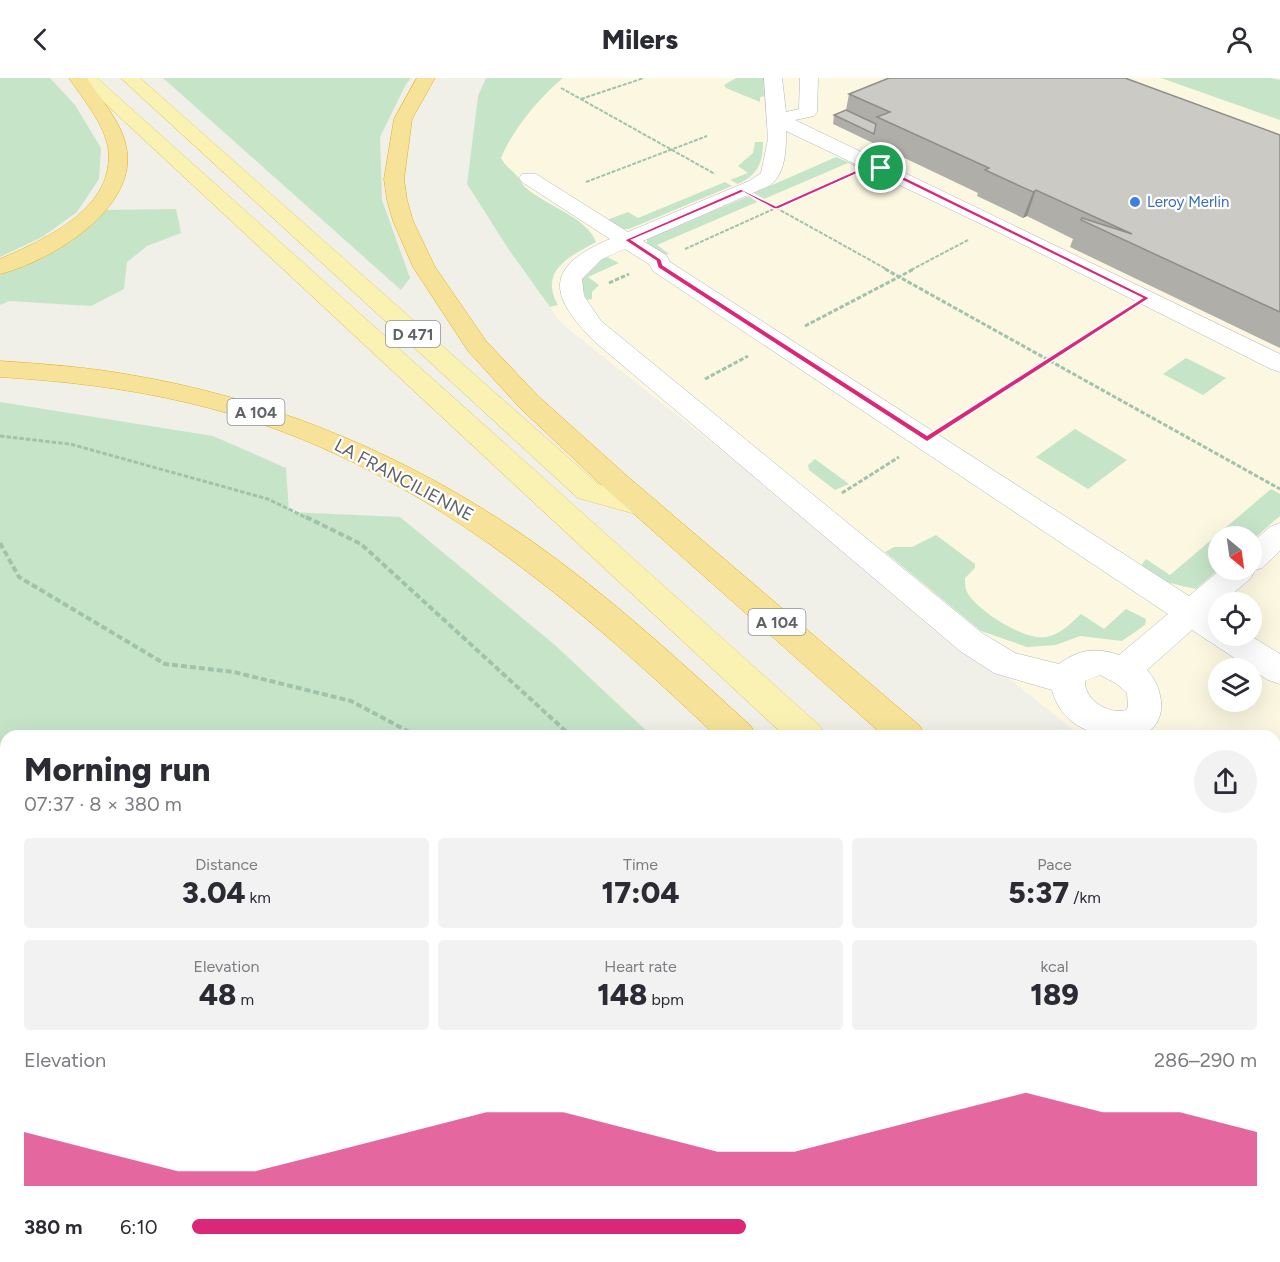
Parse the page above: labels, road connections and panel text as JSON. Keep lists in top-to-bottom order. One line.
{"streets":{"highway":["A 104","LA FRANCILIENNE"],"main road":["D 471"]},"crossings":[["D 471","A 104"]],"places":["Leroy Merlin"],"north":"bottom right","page":{"header":"Milers","heading":["Morning run","07:37 · 8 × 380 m"],"stats":[["Distance","3.04 km"],["Time","17:04"],["Pace","5:37 /km"],["Elevation","48 m"],["Heart rate","148 bpm"],["kcal","189"]],"chart":["Elevation","286–290 m"],"list":[{"name":"380 m","note":"6:10"}]}}
